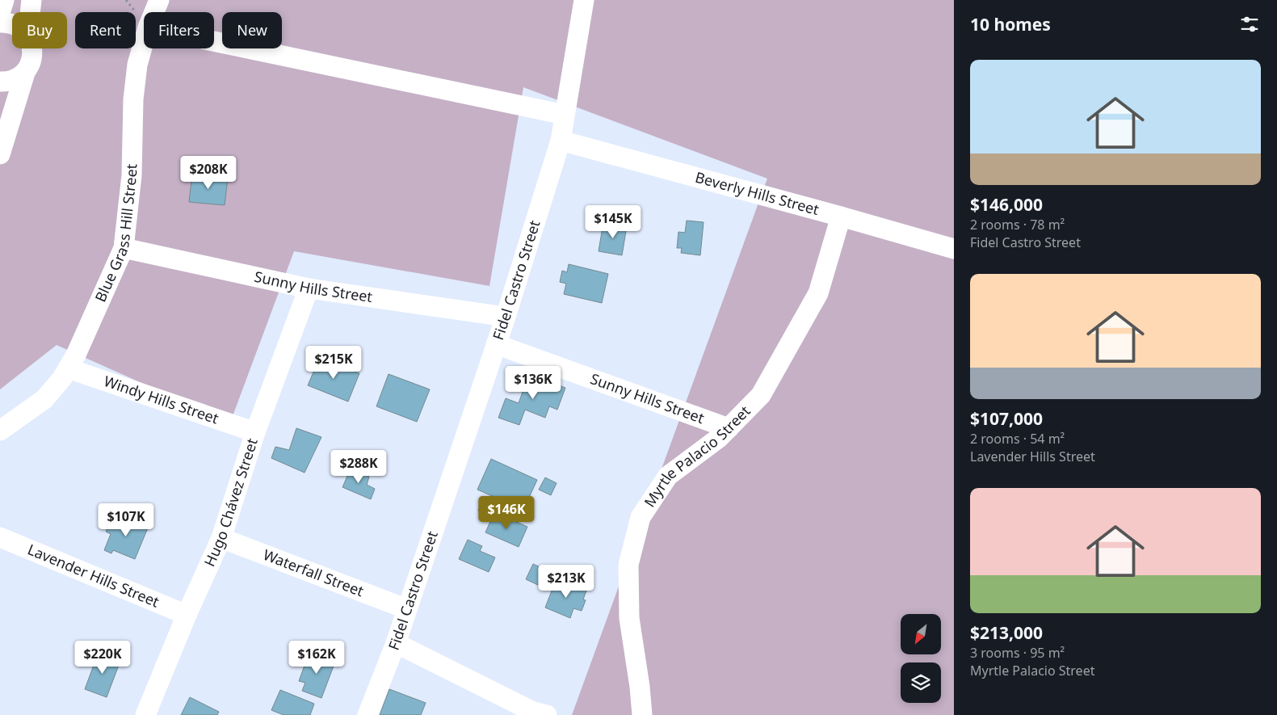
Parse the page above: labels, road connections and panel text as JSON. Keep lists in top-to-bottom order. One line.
{"streets":{"street":["Beverly Hills Street","Blue Grass Hill Street","Fidel Castro Street","Sunny Hills Street","Windy Hills Street","Myrtle Palacio Street","Hugo Chávez Street","Waterfall Street","Lavender Hills Street"]},"crossings":[["Beverly Hills Street","Fidel Castro Street"],["Beverly Hills Street","Myrtle Palacio Street"],["Blue Grass Hill Street","Sunny Hills Street"],["Blue Grass Hill Street","Windy Hills Street"],["Fidel Castro Street","Sunny Hills Street"],["Fidel Castro Street","Waterfall Street"],["Sunny Hills Street","Myrtle Palacio Street"],["Sunny Hills Street","Hugo Chávez Street"],["Windy Hills Street","Hugo Chávez Street"],["Hugo Chávez Street","Waterfall Street"],["Hugo Chávez Street","Lavender Hills Street"]],"north":"bottom left","page":{"heading":"10 homes","chip":["Buy","Rent","Filters","New"],"list":[{"name":"$146,000","note":"2 rooms · 78 m² · Fidel Castro Street"},{"name":"$107,000","note":"2 rooms · 54 m² · Lavender Hills Street"},{"name":"$213,000","note":"3 rooms · 95 m² · Myrtle Palacio Street"}],"price":["$208K","$145K","$215K","$136K","$288K","$146K","$107K","$213K","$220K","$162K"]}}
